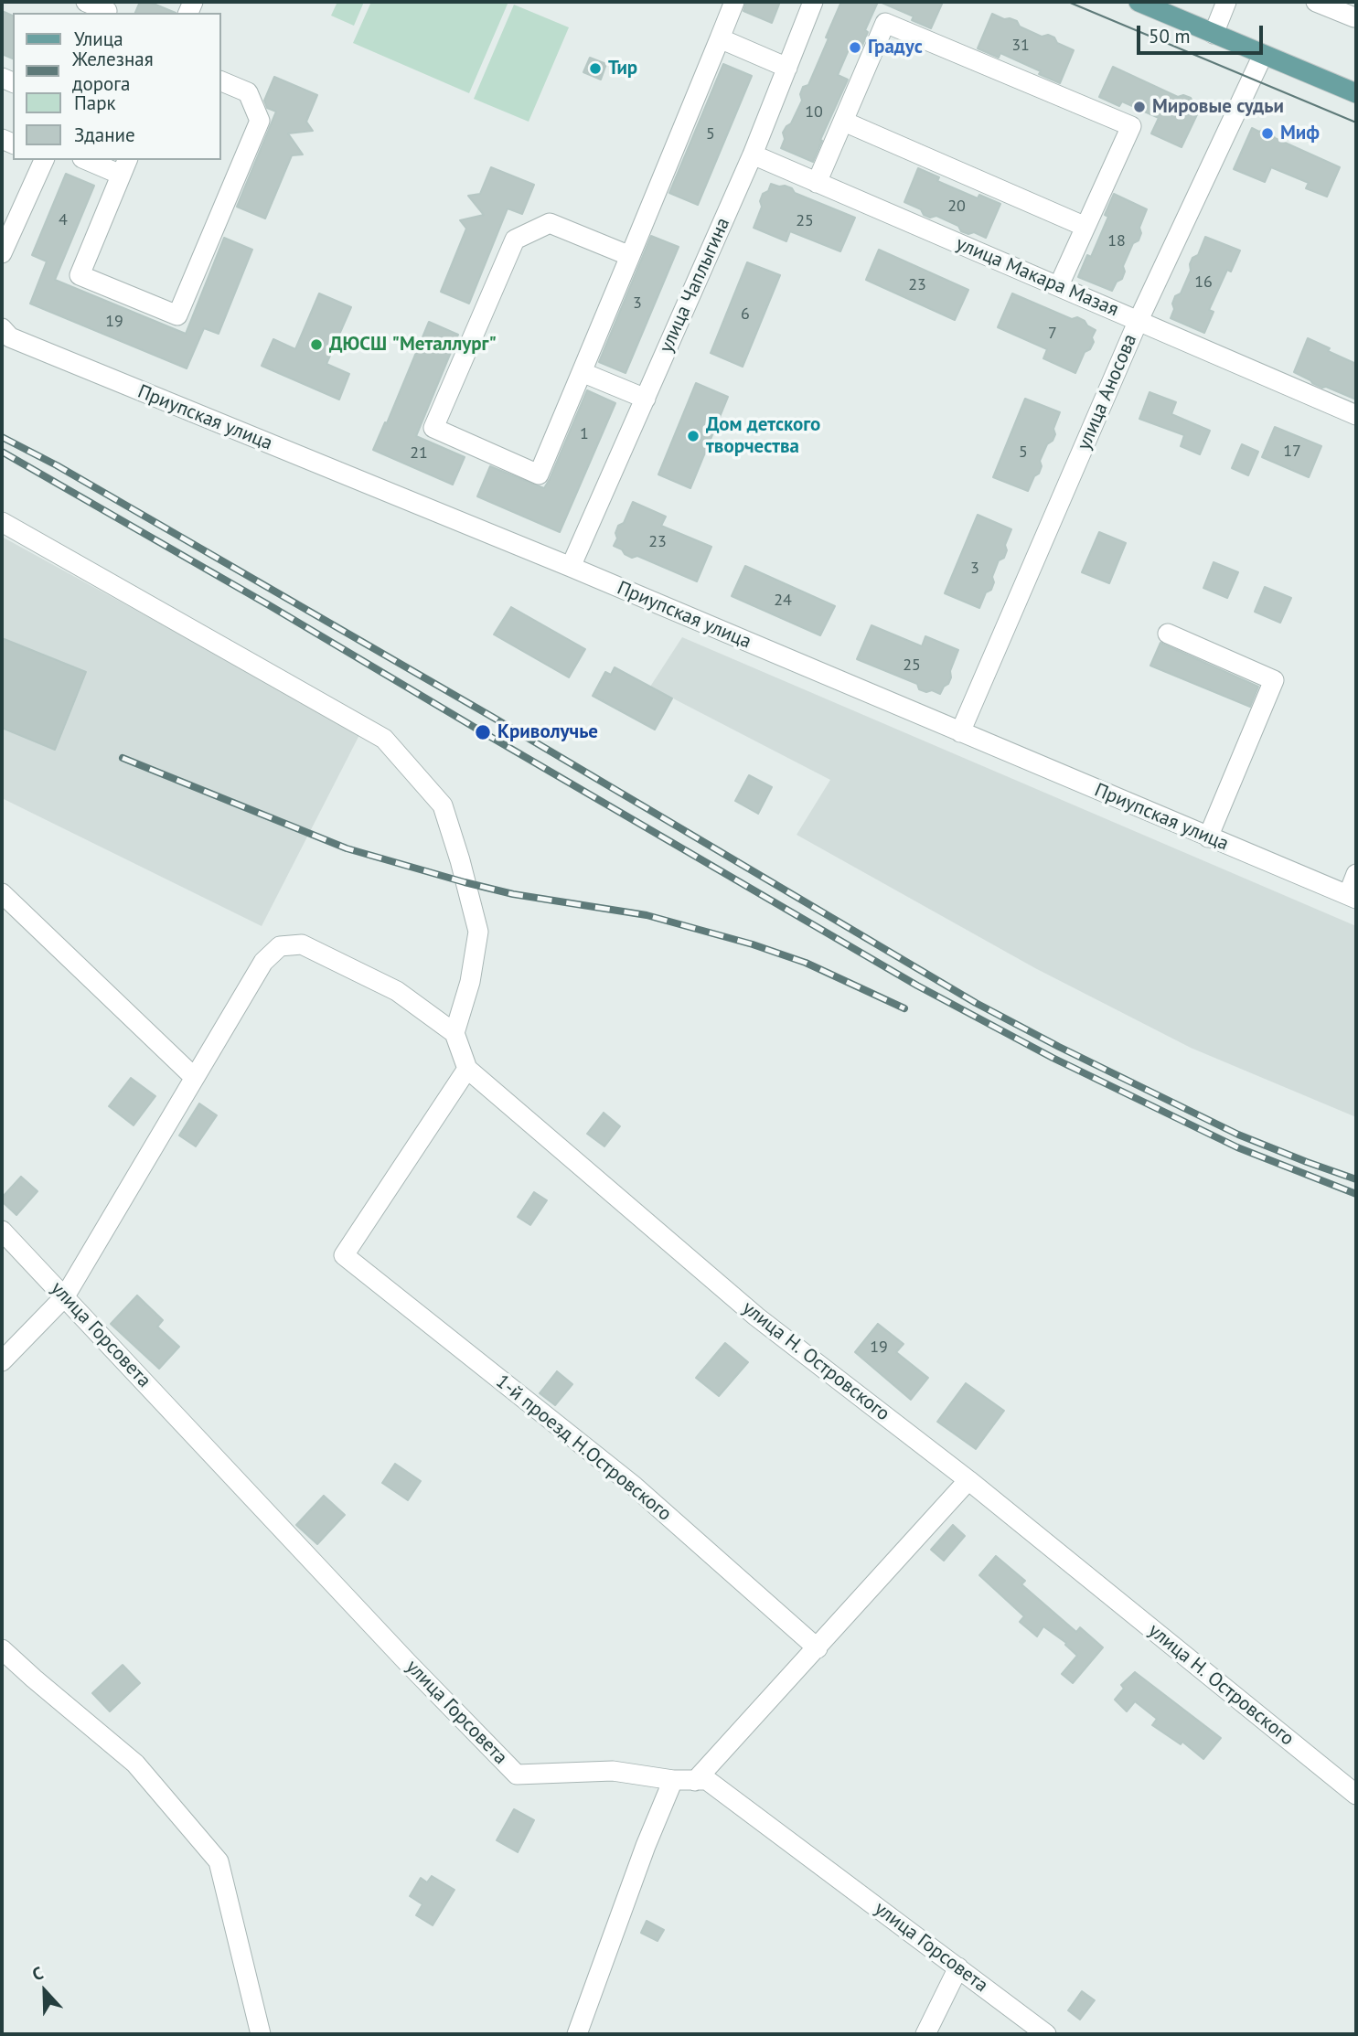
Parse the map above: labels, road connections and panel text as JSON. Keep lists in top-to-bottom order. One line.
{"streets":{"street":["улица Макара Мазая","улица Чаплыгина","улица Аносова","Приупская улица","улица Горсовета","улица Н. Островского","1-й проезд Н.Островского"]},"crossings":[["улица Макара Мазая","улица Чаплыгина"],["улица Макара Мазая","улица Аносова"],["улица Чаплыгина","Приупская улица"],["улица Аносова","Приупская улица"],["улица Н. Островского","1-й проезд Н.Островского"]],"places":["Градус","Тир","Мировые судьи","Миф","ДЮСШ \"Металлург\"","Дом детского творчества","Криволучье"],"house_numbers":["31","10","5","20","4","25","18","16","23","3","6","19","7","1","17","5","21","23","3","24","25","19"],"legend":["Улица","Железная дорога","Парк","Здание"],"scale_bar":"50 m","north":"top"}
